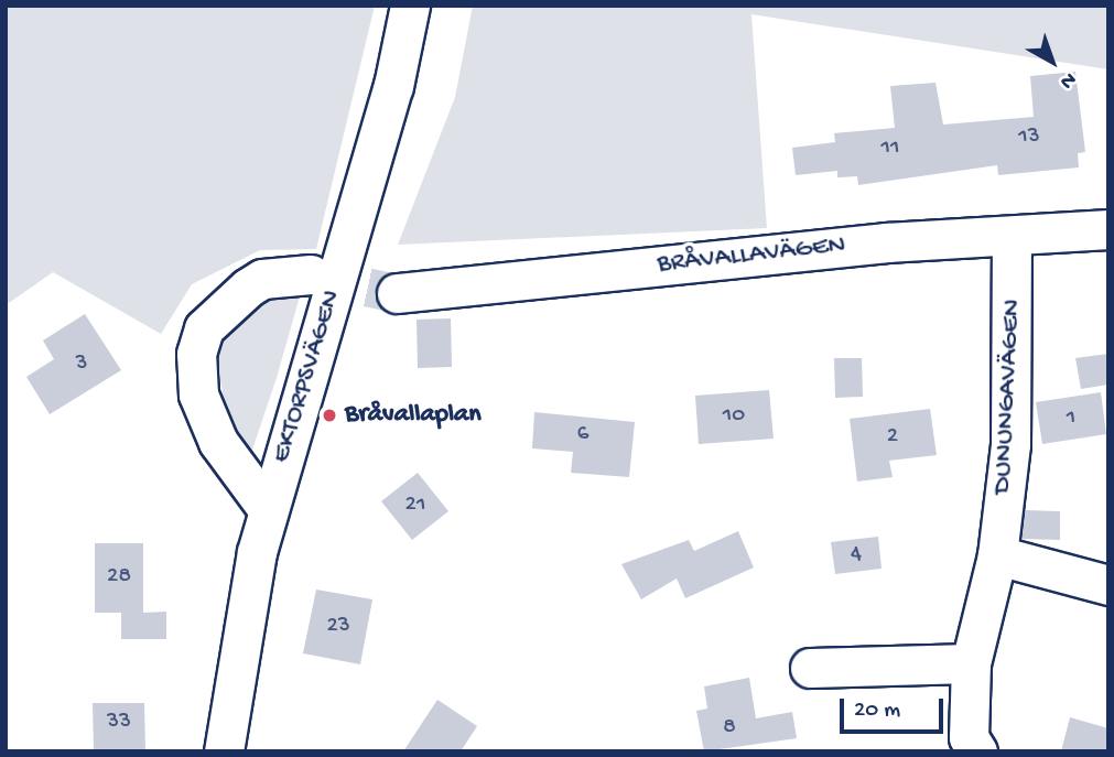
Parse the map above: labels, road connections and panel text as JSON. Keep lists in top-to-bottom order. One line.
{"streets":{"street":["BRÅVALLAVÄGEN","EKTORPSVÄGEN","DUNUNGAVÄGEN"]},"crossings":[["BRÅVALLAVÄGEN","DUNUNGAVÄGEN"]],"places":["Bråvallaplan"],"house_numbers":["13","11","3","10","1","6","2","21","4","28","23","33","8"],"scale_bar":"20 m","north":"bottom right"}
